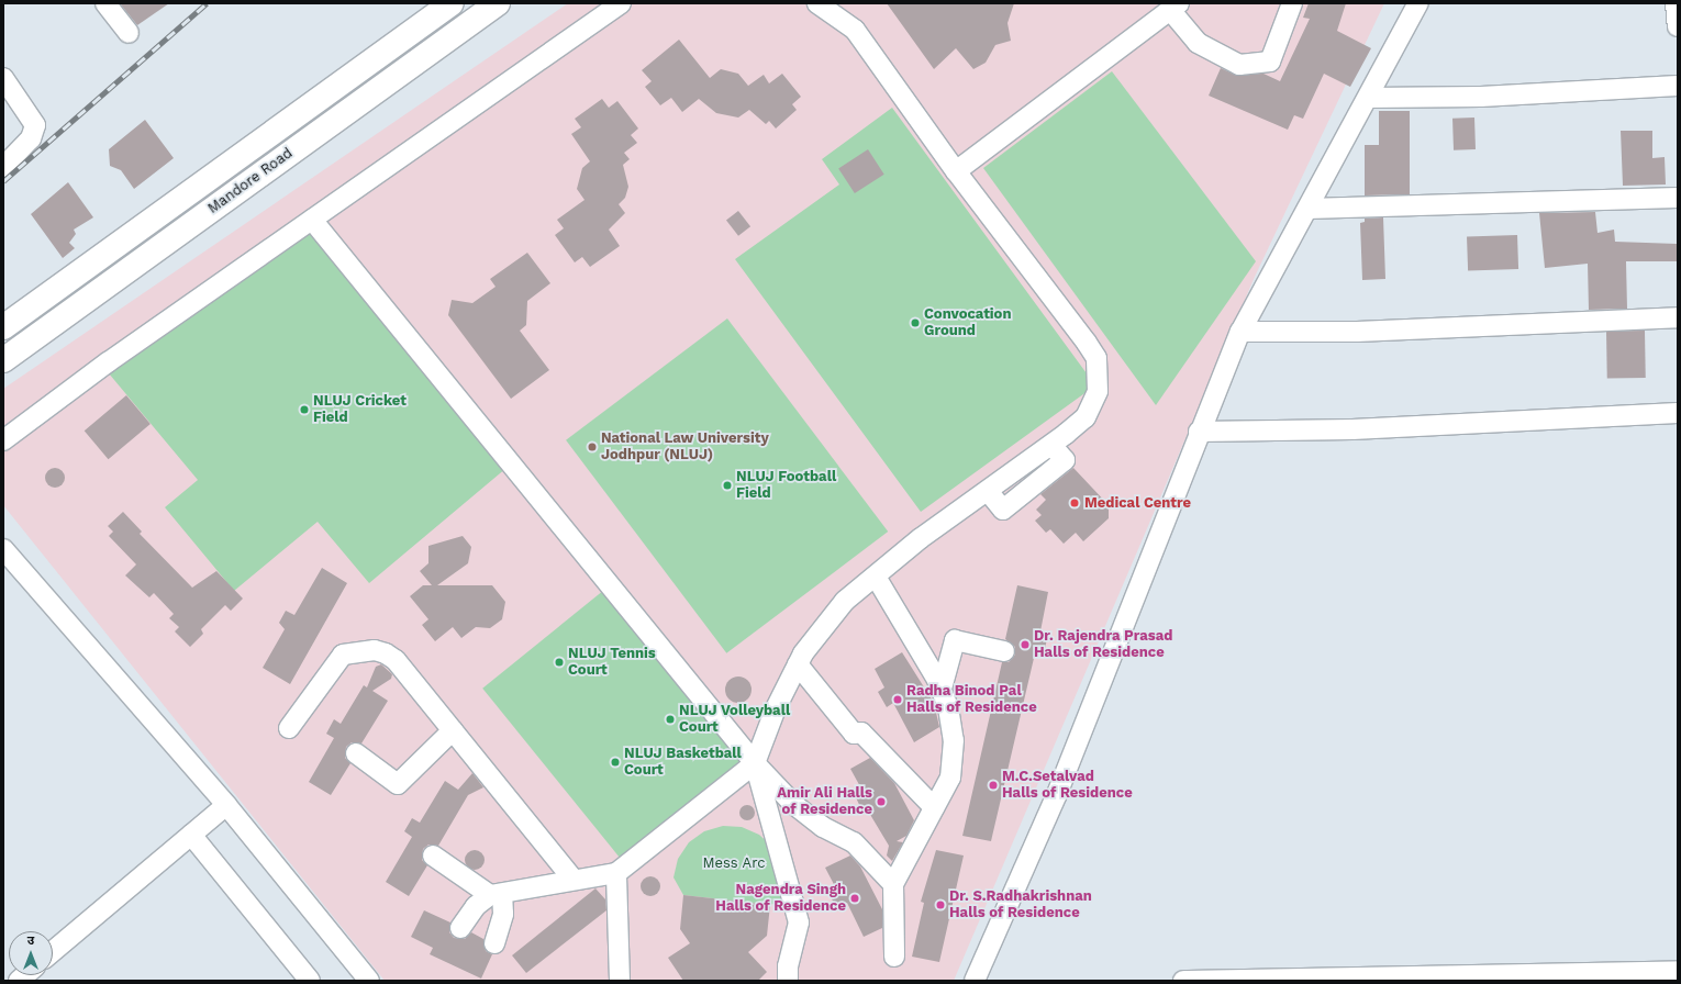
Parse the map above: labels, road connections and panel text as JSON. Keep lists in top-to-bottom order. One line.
{"streets":{"highway":["Mandore Road"]},"parks":["Mess Arc"],"places":["Convocation Ground","NLUJ Cricket Field","National Law University Jodhpur (NLUJ)","NLUJ Football Field","Medical Centre","Dr. Rajendra Prasad Halls of Residence","NLUJ Tennis Court","Radha Binod Pal Halls of Residence","NLUJ Volleyball Court","NLUJ Basketball Court","M.C.Setalvad Halls of Residence","Amir Ali Halls of Residence","Nagendra Singh Halls of Residence","Dr. S.Radhakrishnan Halls of Residence"],"north":"top"}
